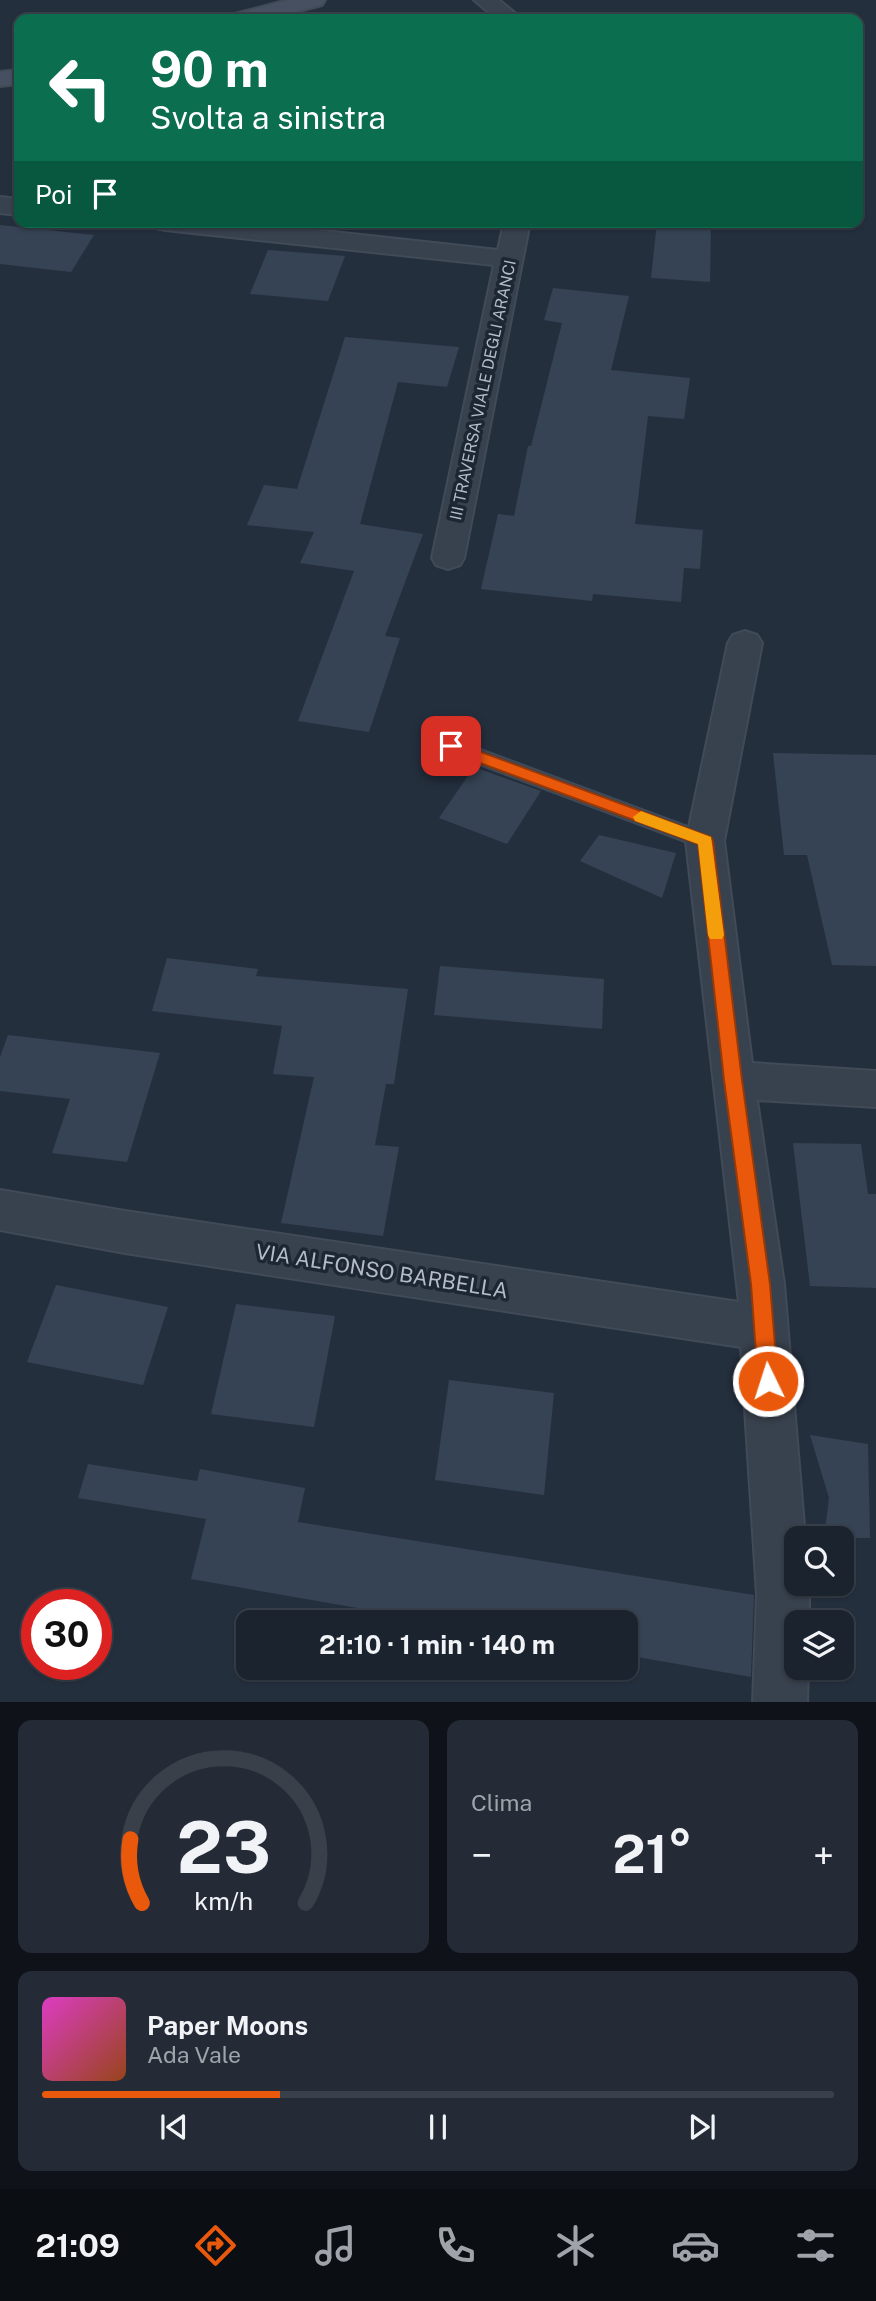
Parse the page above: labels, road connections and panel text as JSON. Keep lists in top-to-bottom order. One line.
{"streets":{"street":["III TRAVERSA VIALE DEGLI ARANCI","VIA ALFONSO BARBELLA"]},"page":{"turn":["90 m","Svolta a sinistra"],"then":"Poi","limit":"30","trip":"21:10 · 1 min · 140 m","tile":"Clima","heat":["−","21°","+"],"song":["Paper Moons","Ada Vale"],"tabs":"21:09","gauge":["23","km/h"]}}
